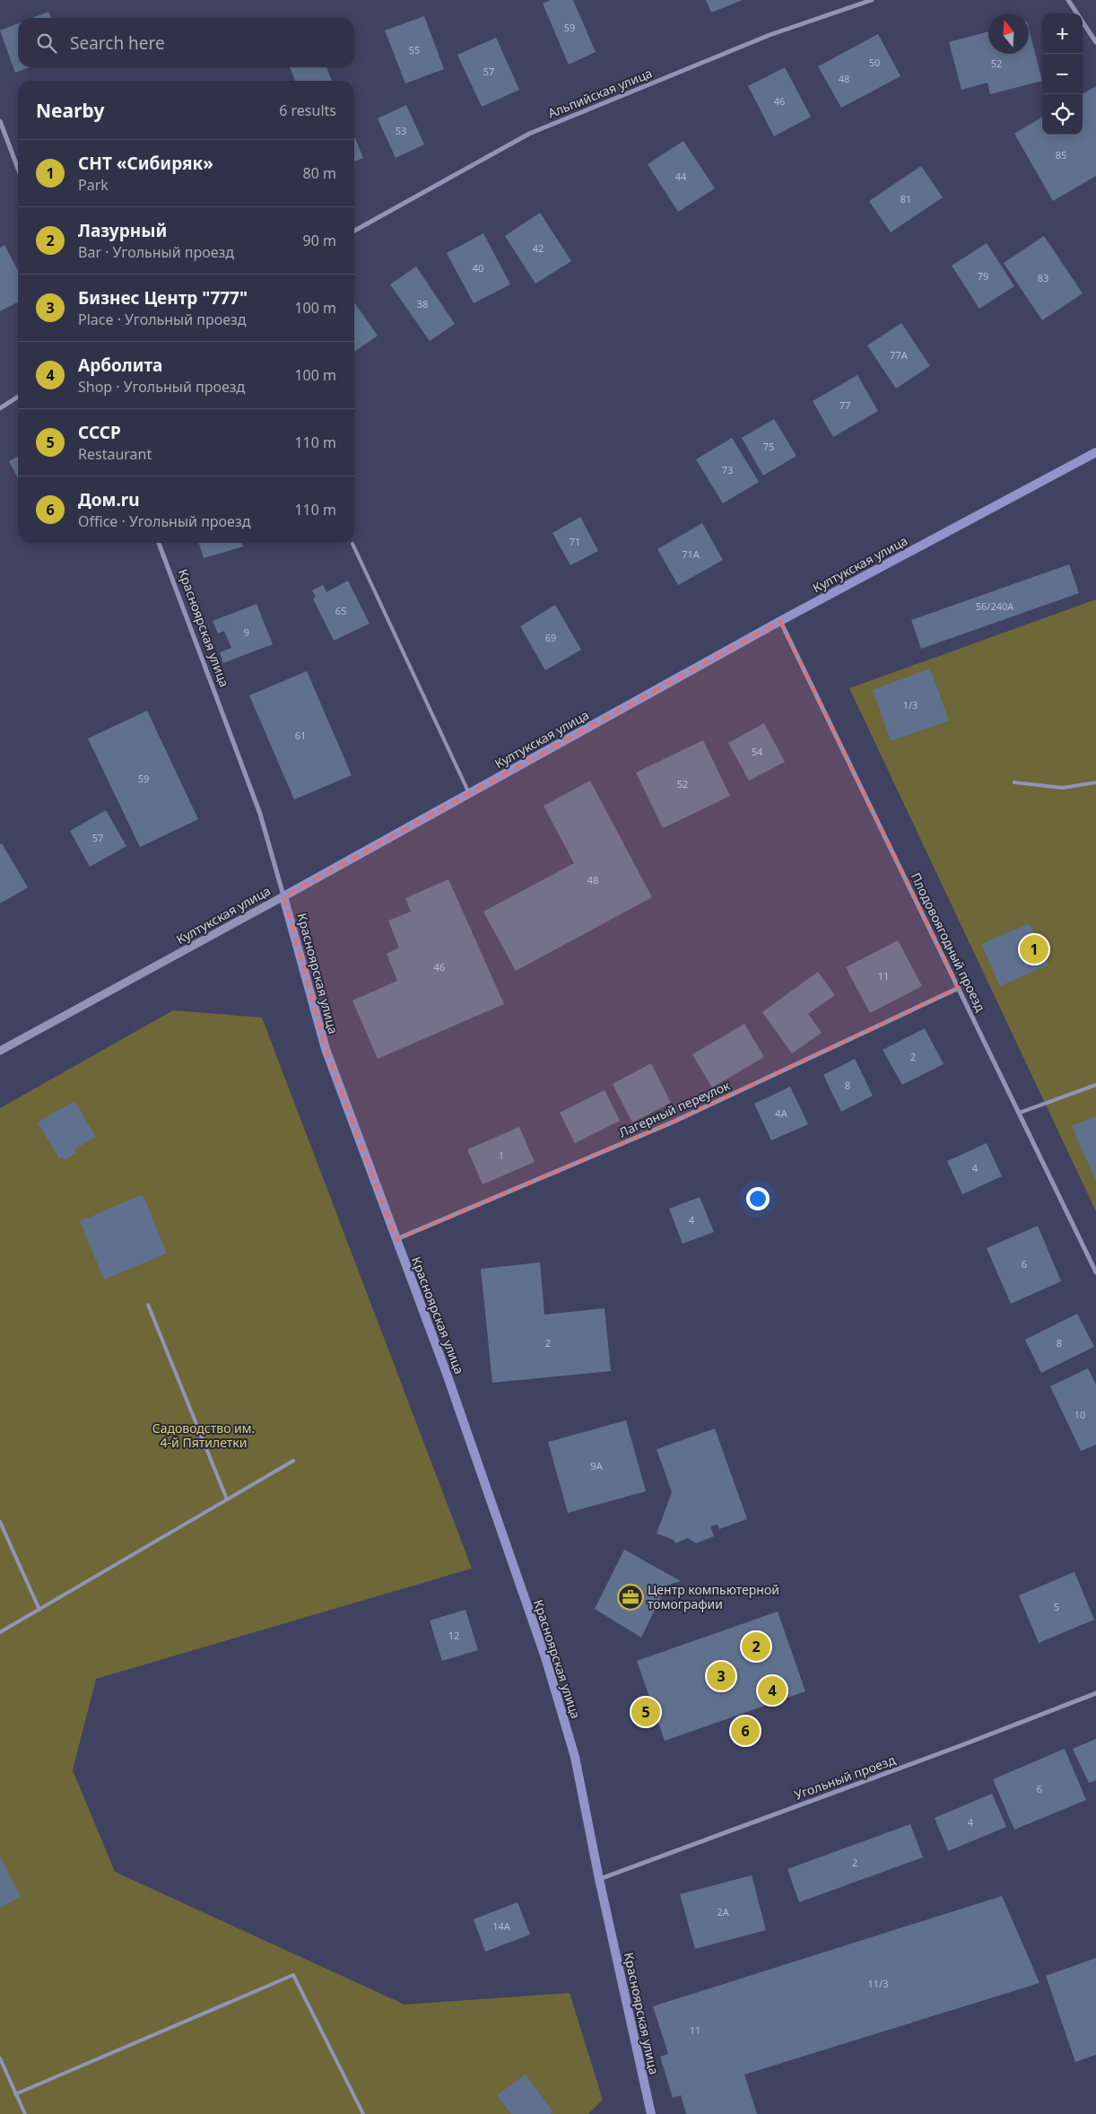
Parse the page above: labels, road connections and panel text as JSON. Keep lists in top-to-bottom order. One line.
{"streets":{"main road":["Култукская улица","Красноярская улица"],"street":["Альпийская улица","Плодовоягодный проезд","Лагерный переулок","Угольный проезд"]},"crossings":[["Култукская улица","Красноярская улица"],["Култукская улица","Плодовоягодный проезд"],["Красноярская улица","Лагерный переулок"],["Красноярская улица","Угольный проезд"],["Плодовоягодный проезд","Лагерный переулок"]],"parks":["Садоводство им. 4-й Пятилетки"],"places":{"office":["Центр компьютерной томографии"]},"house_numbers":["59","55","50","52","57","48","46","53","85","44","81","42","40","79","83","38","77А","77","75","73","71","71А","56/240А","65","9","69","1/3","61","54","59","52","57","48","46","11","2","8","4А","1","4","4","6","2","8","10","9А","5","12","6","4","2","2А","14А","11/3","11"],"north":"top","page":{"map_buttons":["+","−"],"search":"Search here","heading":["Nearby","6 results"],"list":[{"mark":"1","name":"СНТ «Сибиряк»","note":"Park","value":"80 m"},{"mark":"2","name":"Лазурный","note":"Bar · Угольный проезд","value":"90 m"},{"mark":"3","name":"Бизнес Центр \"777\"","note":"Place · Угольный проезд","value":"100 m"},{"mark":"4","name":"Арболита","note":"Shop · Угольный проезд","value":"100 m"},{"mark":"5","name":"СССР","note":"Restaurant","value":"110 m"},{"mark":"6","name":"Дом.ru","note":"Office · Угольный проезд","value":"110 m"}],"pins":["1","2","3","4","5","6"]}}
